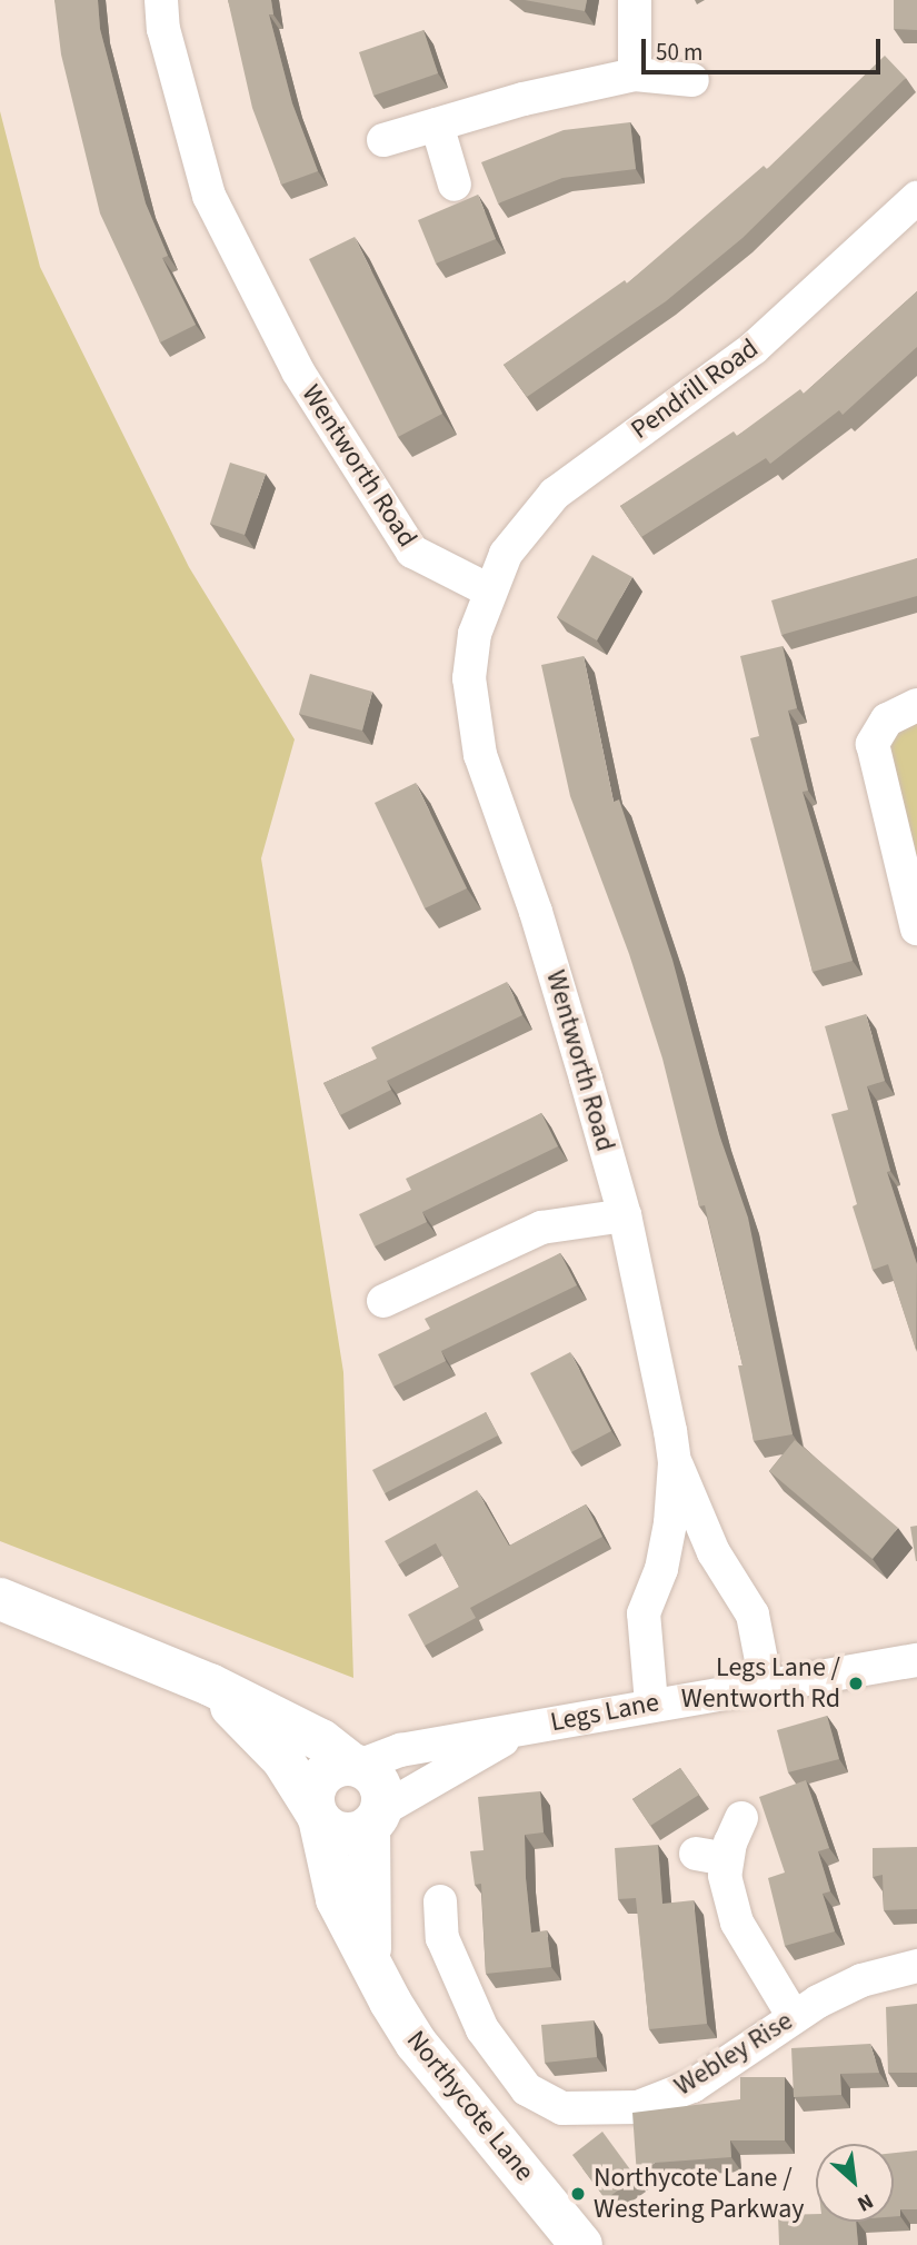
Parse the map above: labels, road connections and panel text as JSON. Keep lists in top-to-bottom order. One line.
{"streets":{"street":["Pendrill Road","Wentworth Road","Legs Lane","Webley Rise","Northycote Lane"]},"crossings":[["Pendrill Road","Wentworth Road"],["Wentworth Road","Legs Lane"],["Legs Lane","Northycote Lane"]],"places":["Legs Lane / Wentworth Rd","Northycote Lane / Westering Parkway"],"scale_bar":"50 m","north":"bottom right"}
